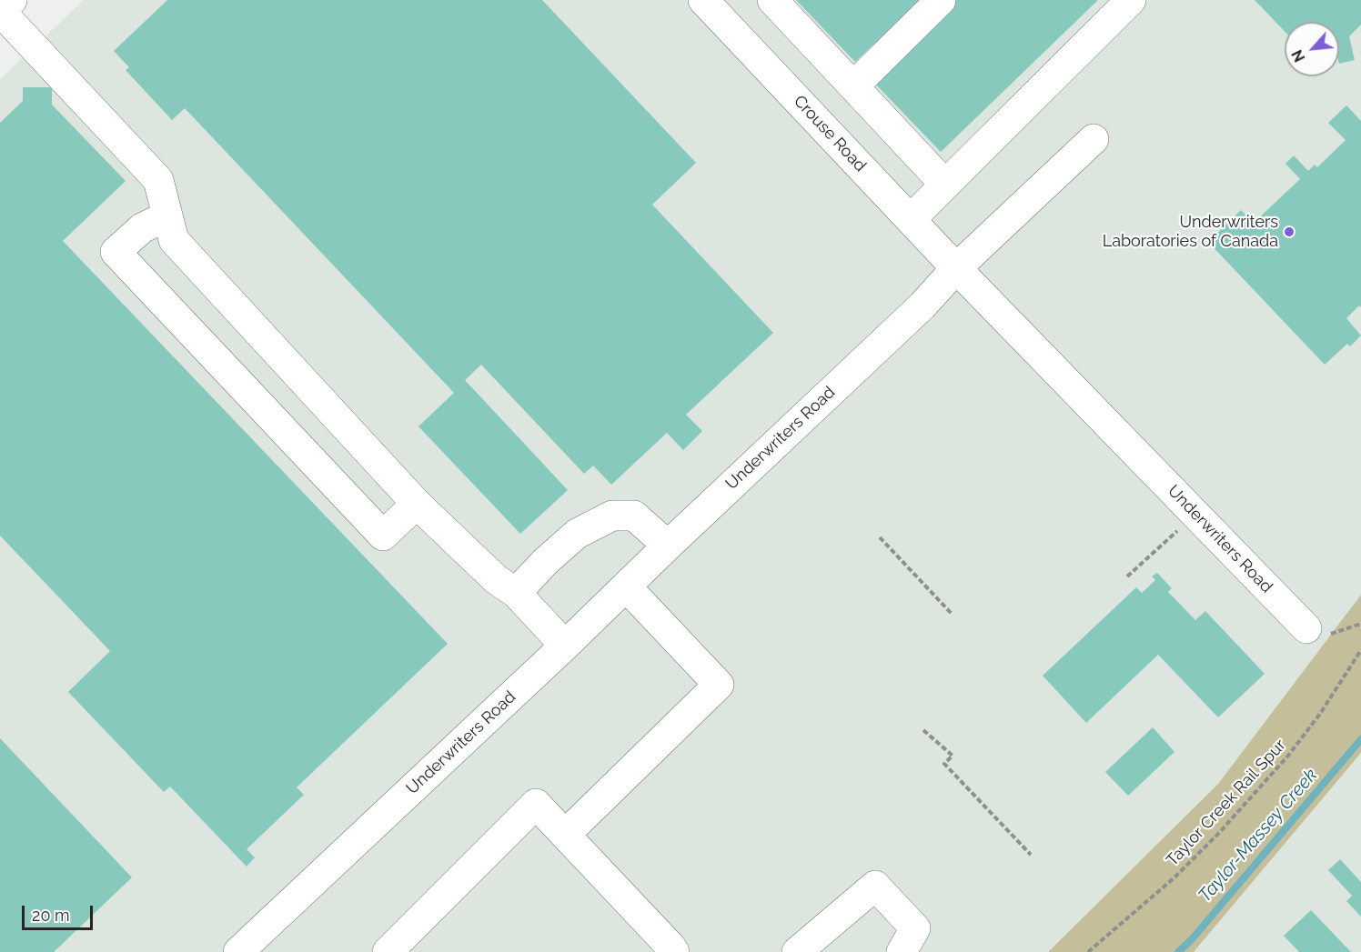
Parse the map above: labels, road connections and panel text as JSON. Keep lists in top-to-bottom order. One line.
{"streets":{"street":["Crouse Road","Underwriters Road"],"path":["Taylor Creek Rail Spur"]},"crossings":[["Crouse Road","Underwriters Road"]],"water":["Taylor-Massey Creek"],"places":["Underwriters Laboratories of Canada"],"scale_bar":"20 m","north":"bottom left"}
